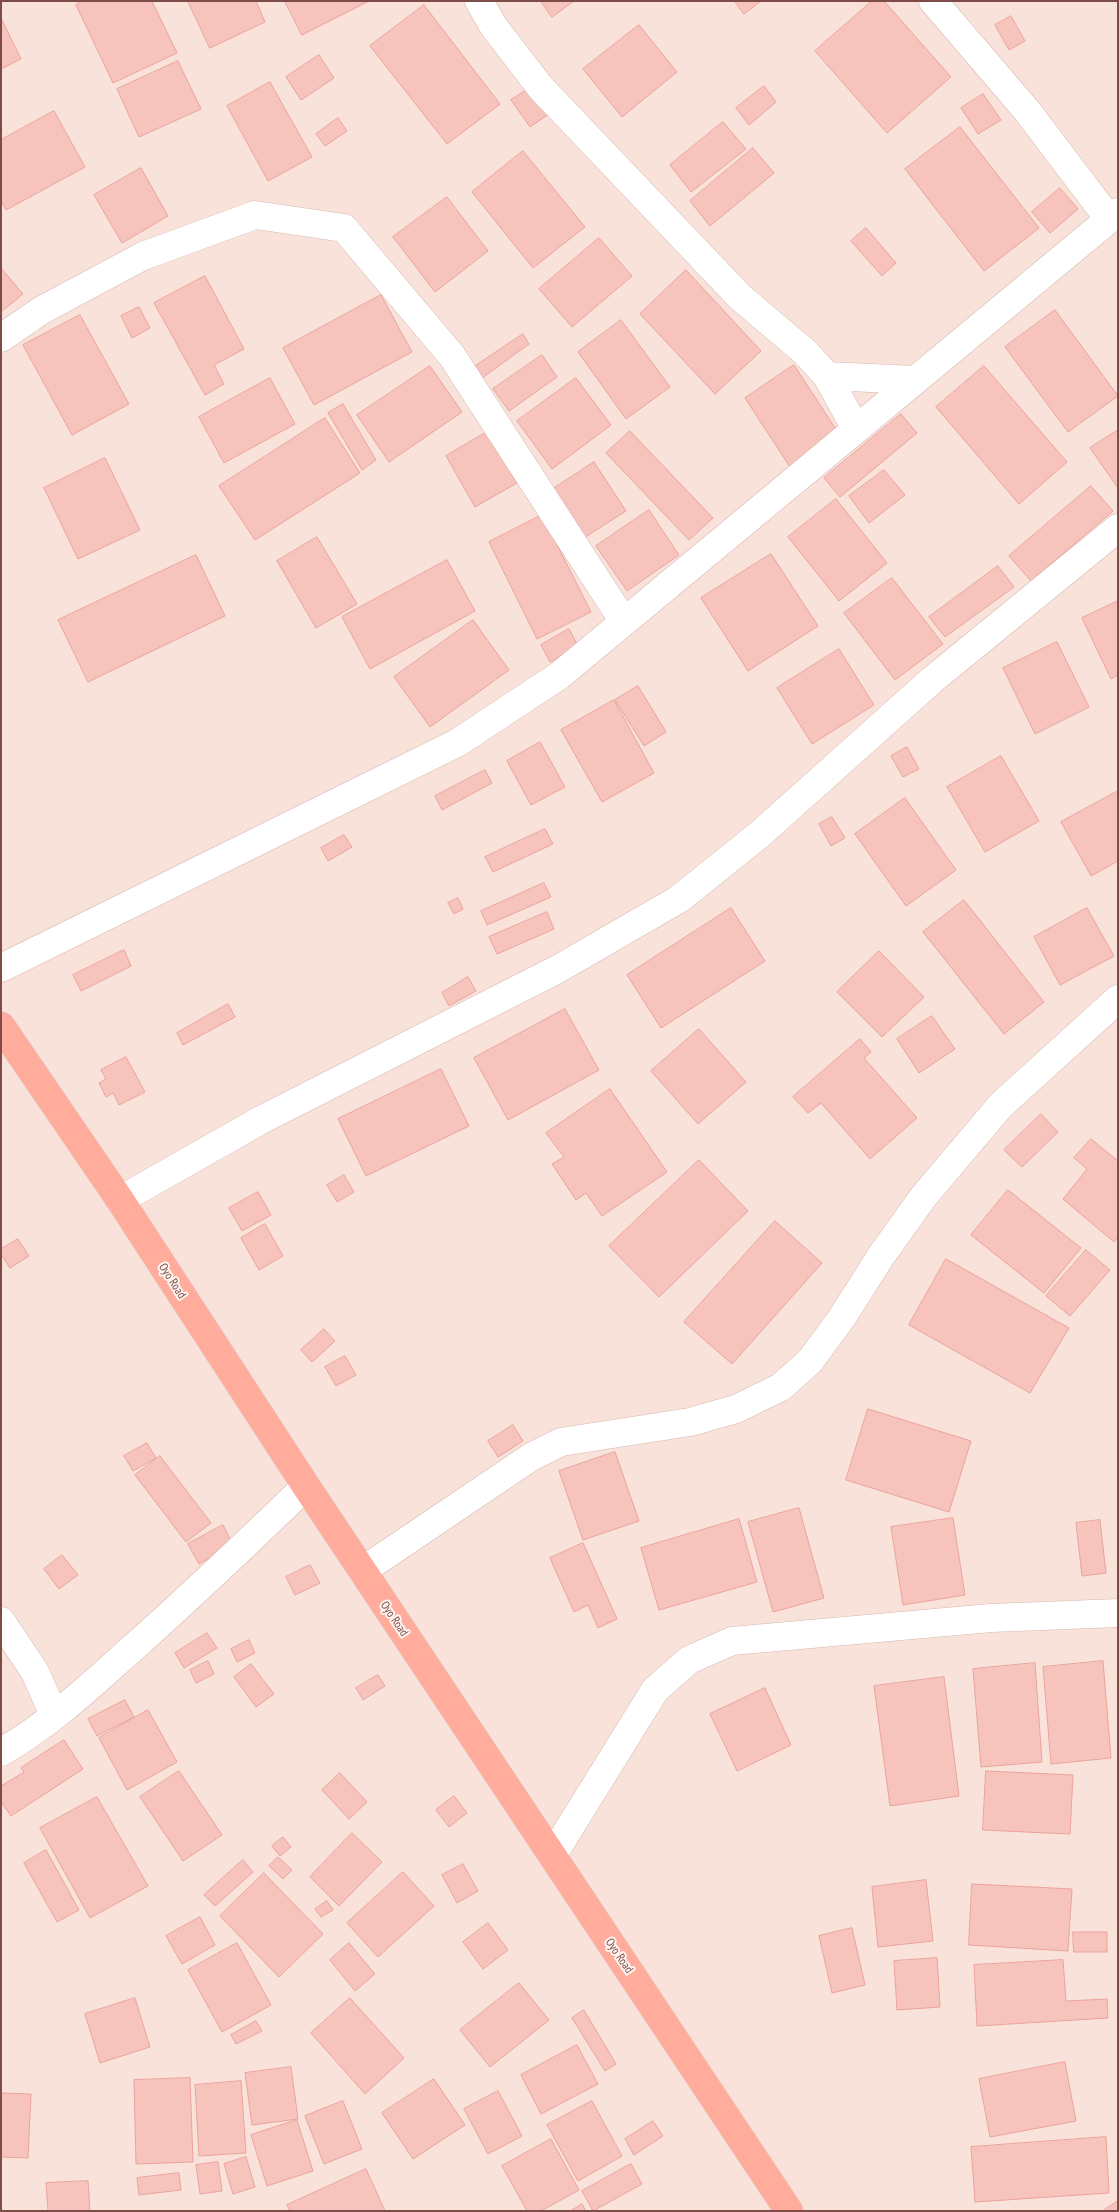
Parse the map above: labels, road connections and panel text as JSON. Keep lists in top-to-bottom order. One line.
{"streets":{"highway":["Oyo Road"]}}
